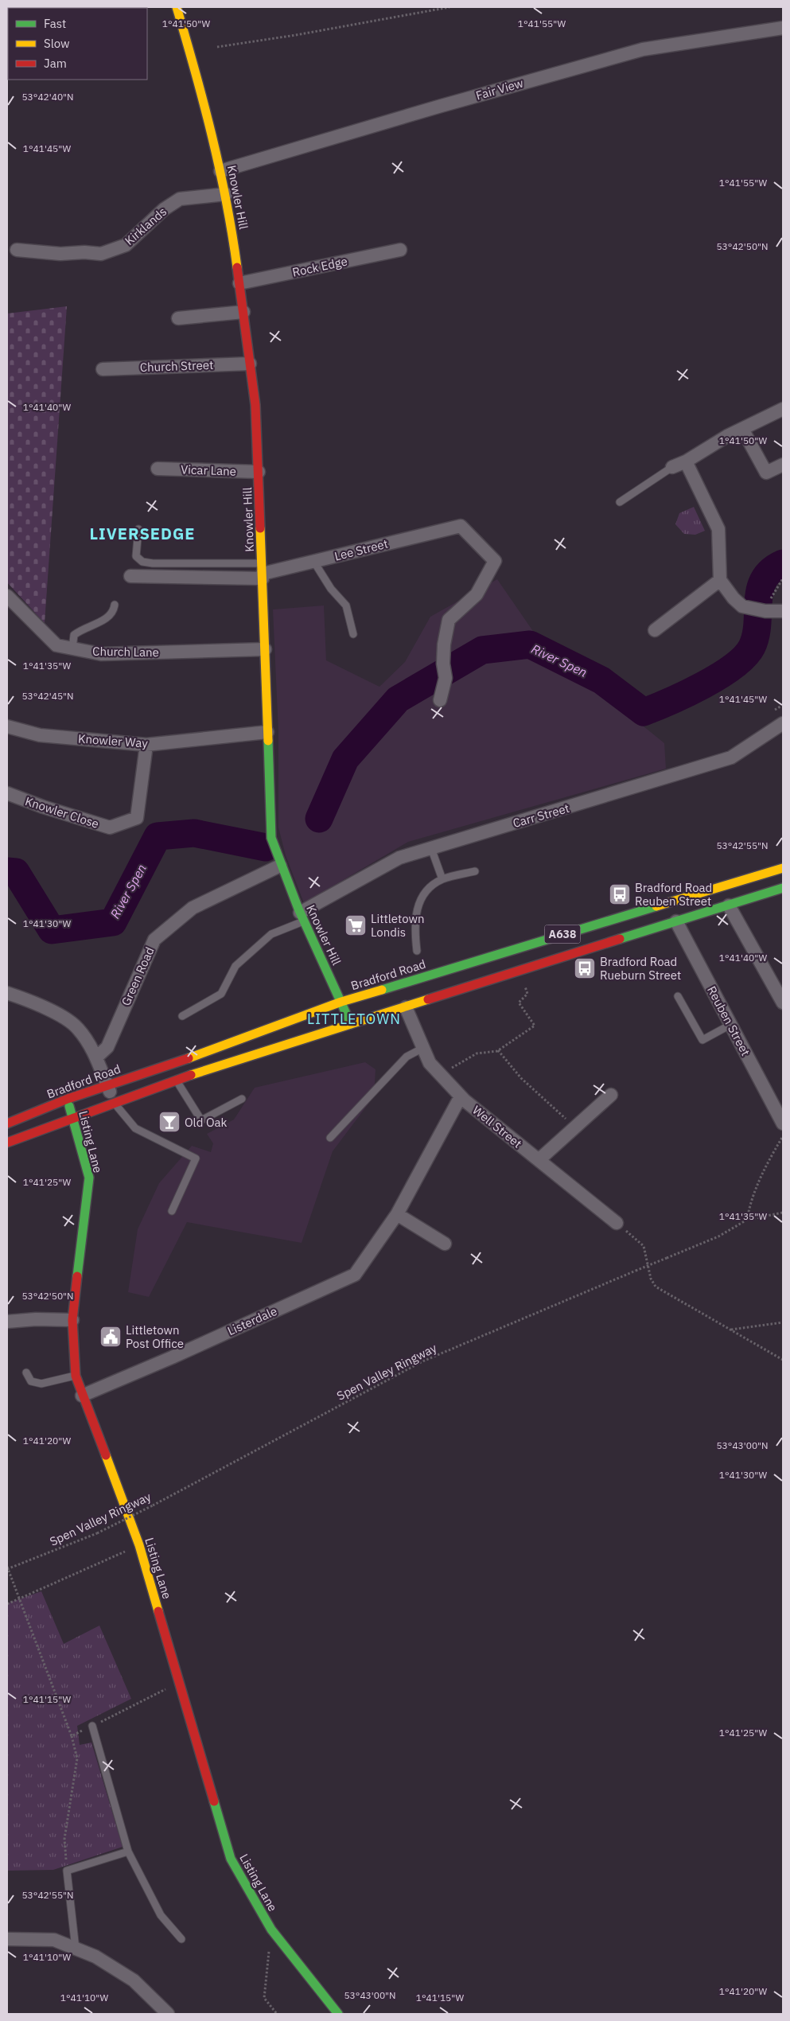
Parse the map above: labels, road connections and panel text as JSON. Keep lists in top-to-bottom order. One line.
{"streets":{"street":["Fair View","Knowler Hill","Kirklands","Rock Edge","Church Street","Vicar Lane","Lee Street","Church Lane","Knowler Way","Knowler Close","Carr Street","A638","Bradford Road","Green Road","Reuben Street","Well Street","Listing Lane","Listerdale"],"path":["Spen Valley Ringway"]},"crossings":[["Fair View","Knowler Hill"],["Knowler Hill","Kirklands"],["Knowler Hill","Rock Edge"],["Knowler Hill","Church Street"],["Knowler Hill","Vicar Lane"],["Knowler Hill","Lee Street"],["Knowler Hill","Church Lane"],["Knowler Hill","Knowler Way"],["Knowler Hill","Carr Street"],["Knowler Hill","A638"],["Knowler Hill","Bradford Road"],["Knowler Hill","Green Road"],["Knowler Way","Knowler Close"],["A638","Reuben Street"],["A638","Well Street"],["A638","Listing Lane"],["Bradford Road","Listing Lane"],["Well Street","Listerdale"],["Listing Lane","Listerdale"]],"districts":["LIVERSEDGE","LITTLETOWN"],"water":["River Spen"],"places":{"bus stop":["Bradford Road Reuben Street","Bradford Road Rueburn Street"],"supermarket":["Littletown Londis"],"bar":["Old Oak"],"public building":["Littletown Post Office"]},"legend":["Fast","Slow","Jam"],"coordinates":["1°41'50\"W","1°41'55\"W","53°42'40\"N","1°41'45\"W","53°42'50\"N","1°41'40\"W","1°41'35\"W","53°42'45\"N","53°42'55\"N","1°41'30\"W","1°41'25\"W","1°41'20\"W","53°43'00\"N","1°41'15\"W","1°41'10\"W"]}
